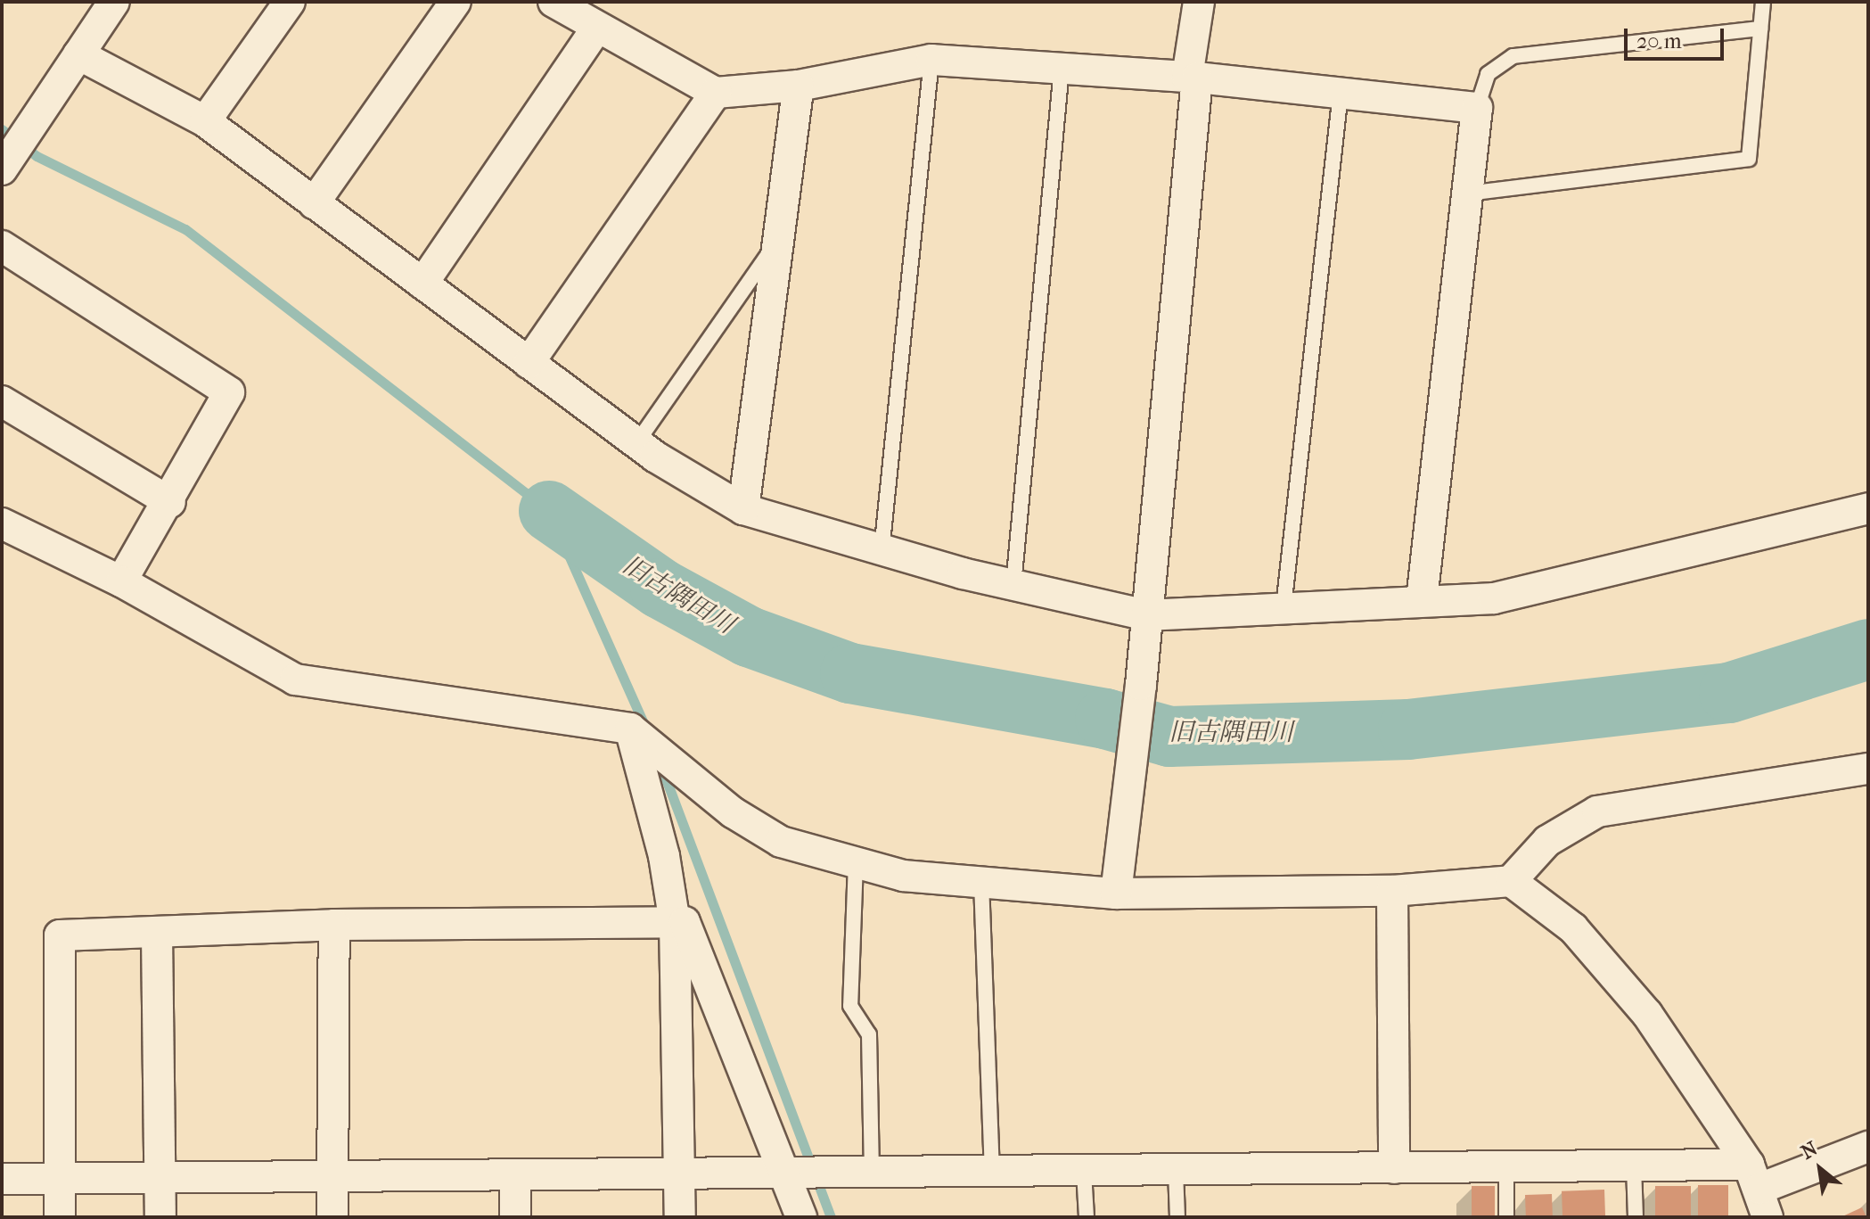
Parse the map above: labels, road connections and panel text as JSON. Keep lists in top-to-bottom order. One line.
{"water":["旧古隅田川"],"scale_bar":"20 m","north":"top left"}
